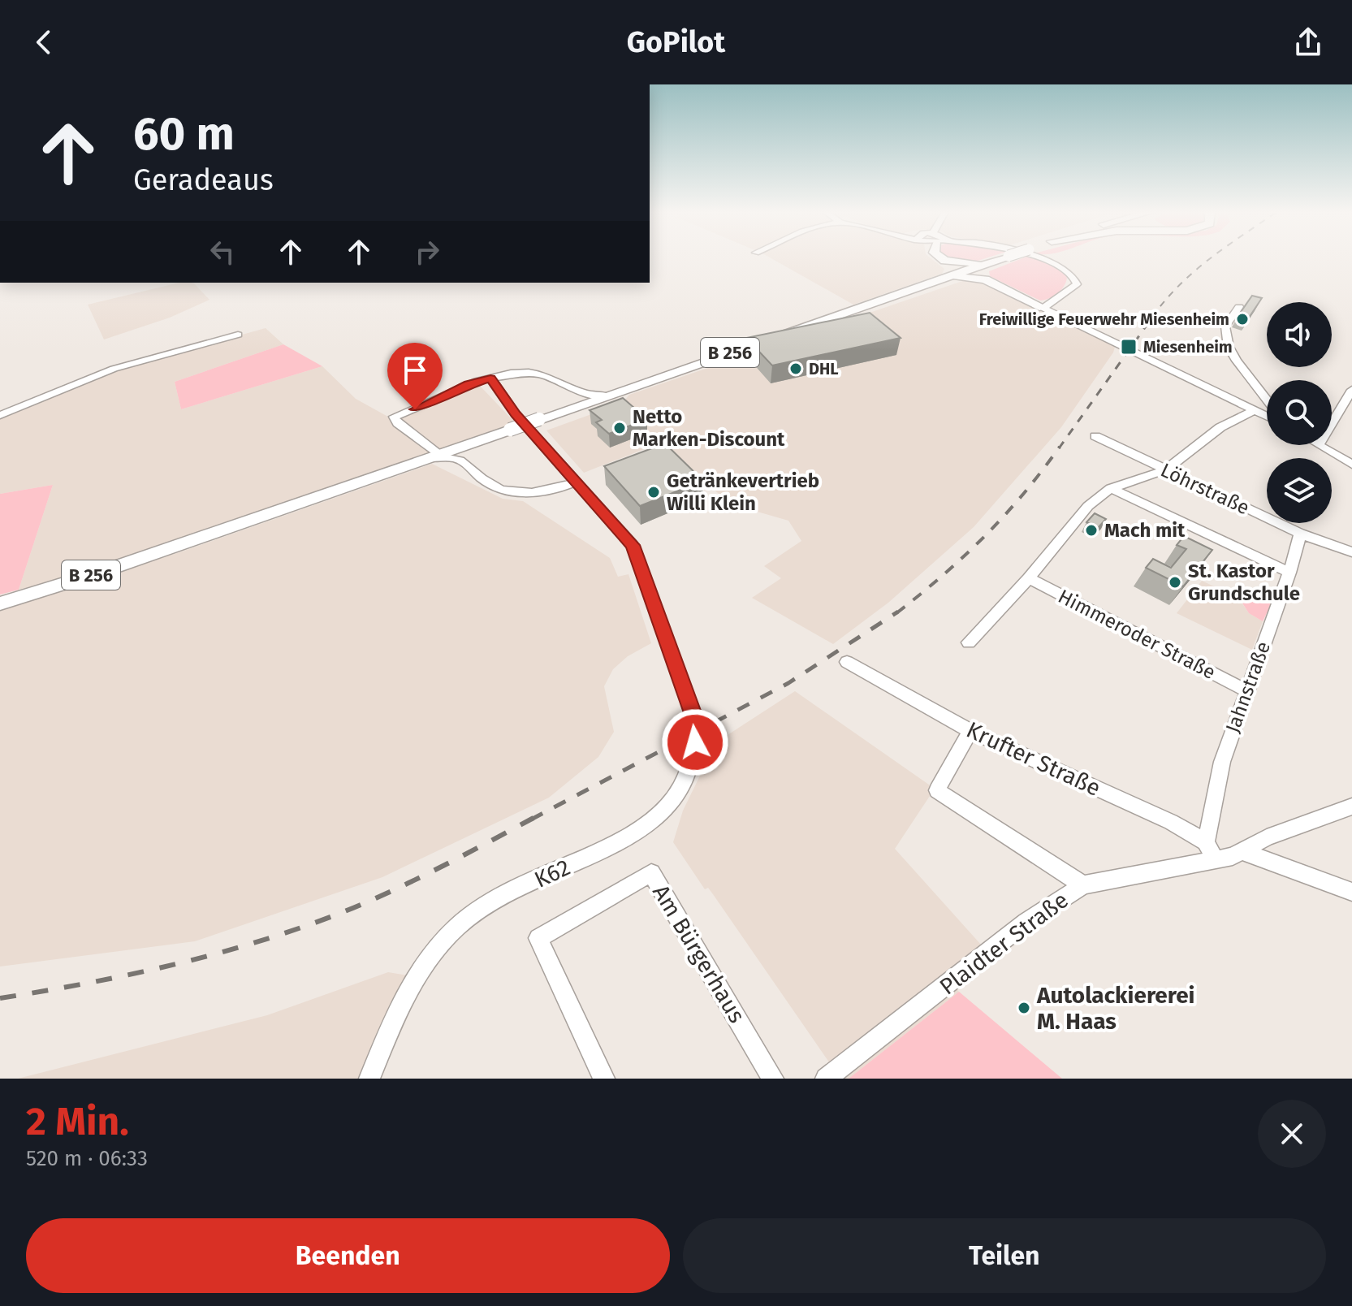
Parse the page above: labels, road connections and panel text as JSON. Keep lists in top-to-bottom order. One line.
{"streets":{"main road":["B 256"],"street":["Löhrstraße","Himmeroder Straße","Jahnstraße","Krufter Straße","K62","Plaidter Straße","Am Bürgerhaus"]},"crossings":[["Löhrstraße","Jahnstraße"],["Himmeroder Straße","Jahnstraße"],["Jahnstraße","Krufter Straße"],["Jahnstraße","Plaidter Straße"],["Krufter Straße","Plaidter Straße"]],"places":{"other":["Freiwillige Feuerwehr Miesenheim","DHL","Netto Marken-Discount","Getränkevertrieb Willi Klein","Mach mit","St. Kastor Grundschule","Autolackiererei M. Haas"],"transit":["Miesenheim"]},"page":{"header":"GoPilot","turn":["60 m","Geradeaus"],"heading":["2 Min.","520 m · 06:33"],"buttons":["Beenden","Teilen"]}}
